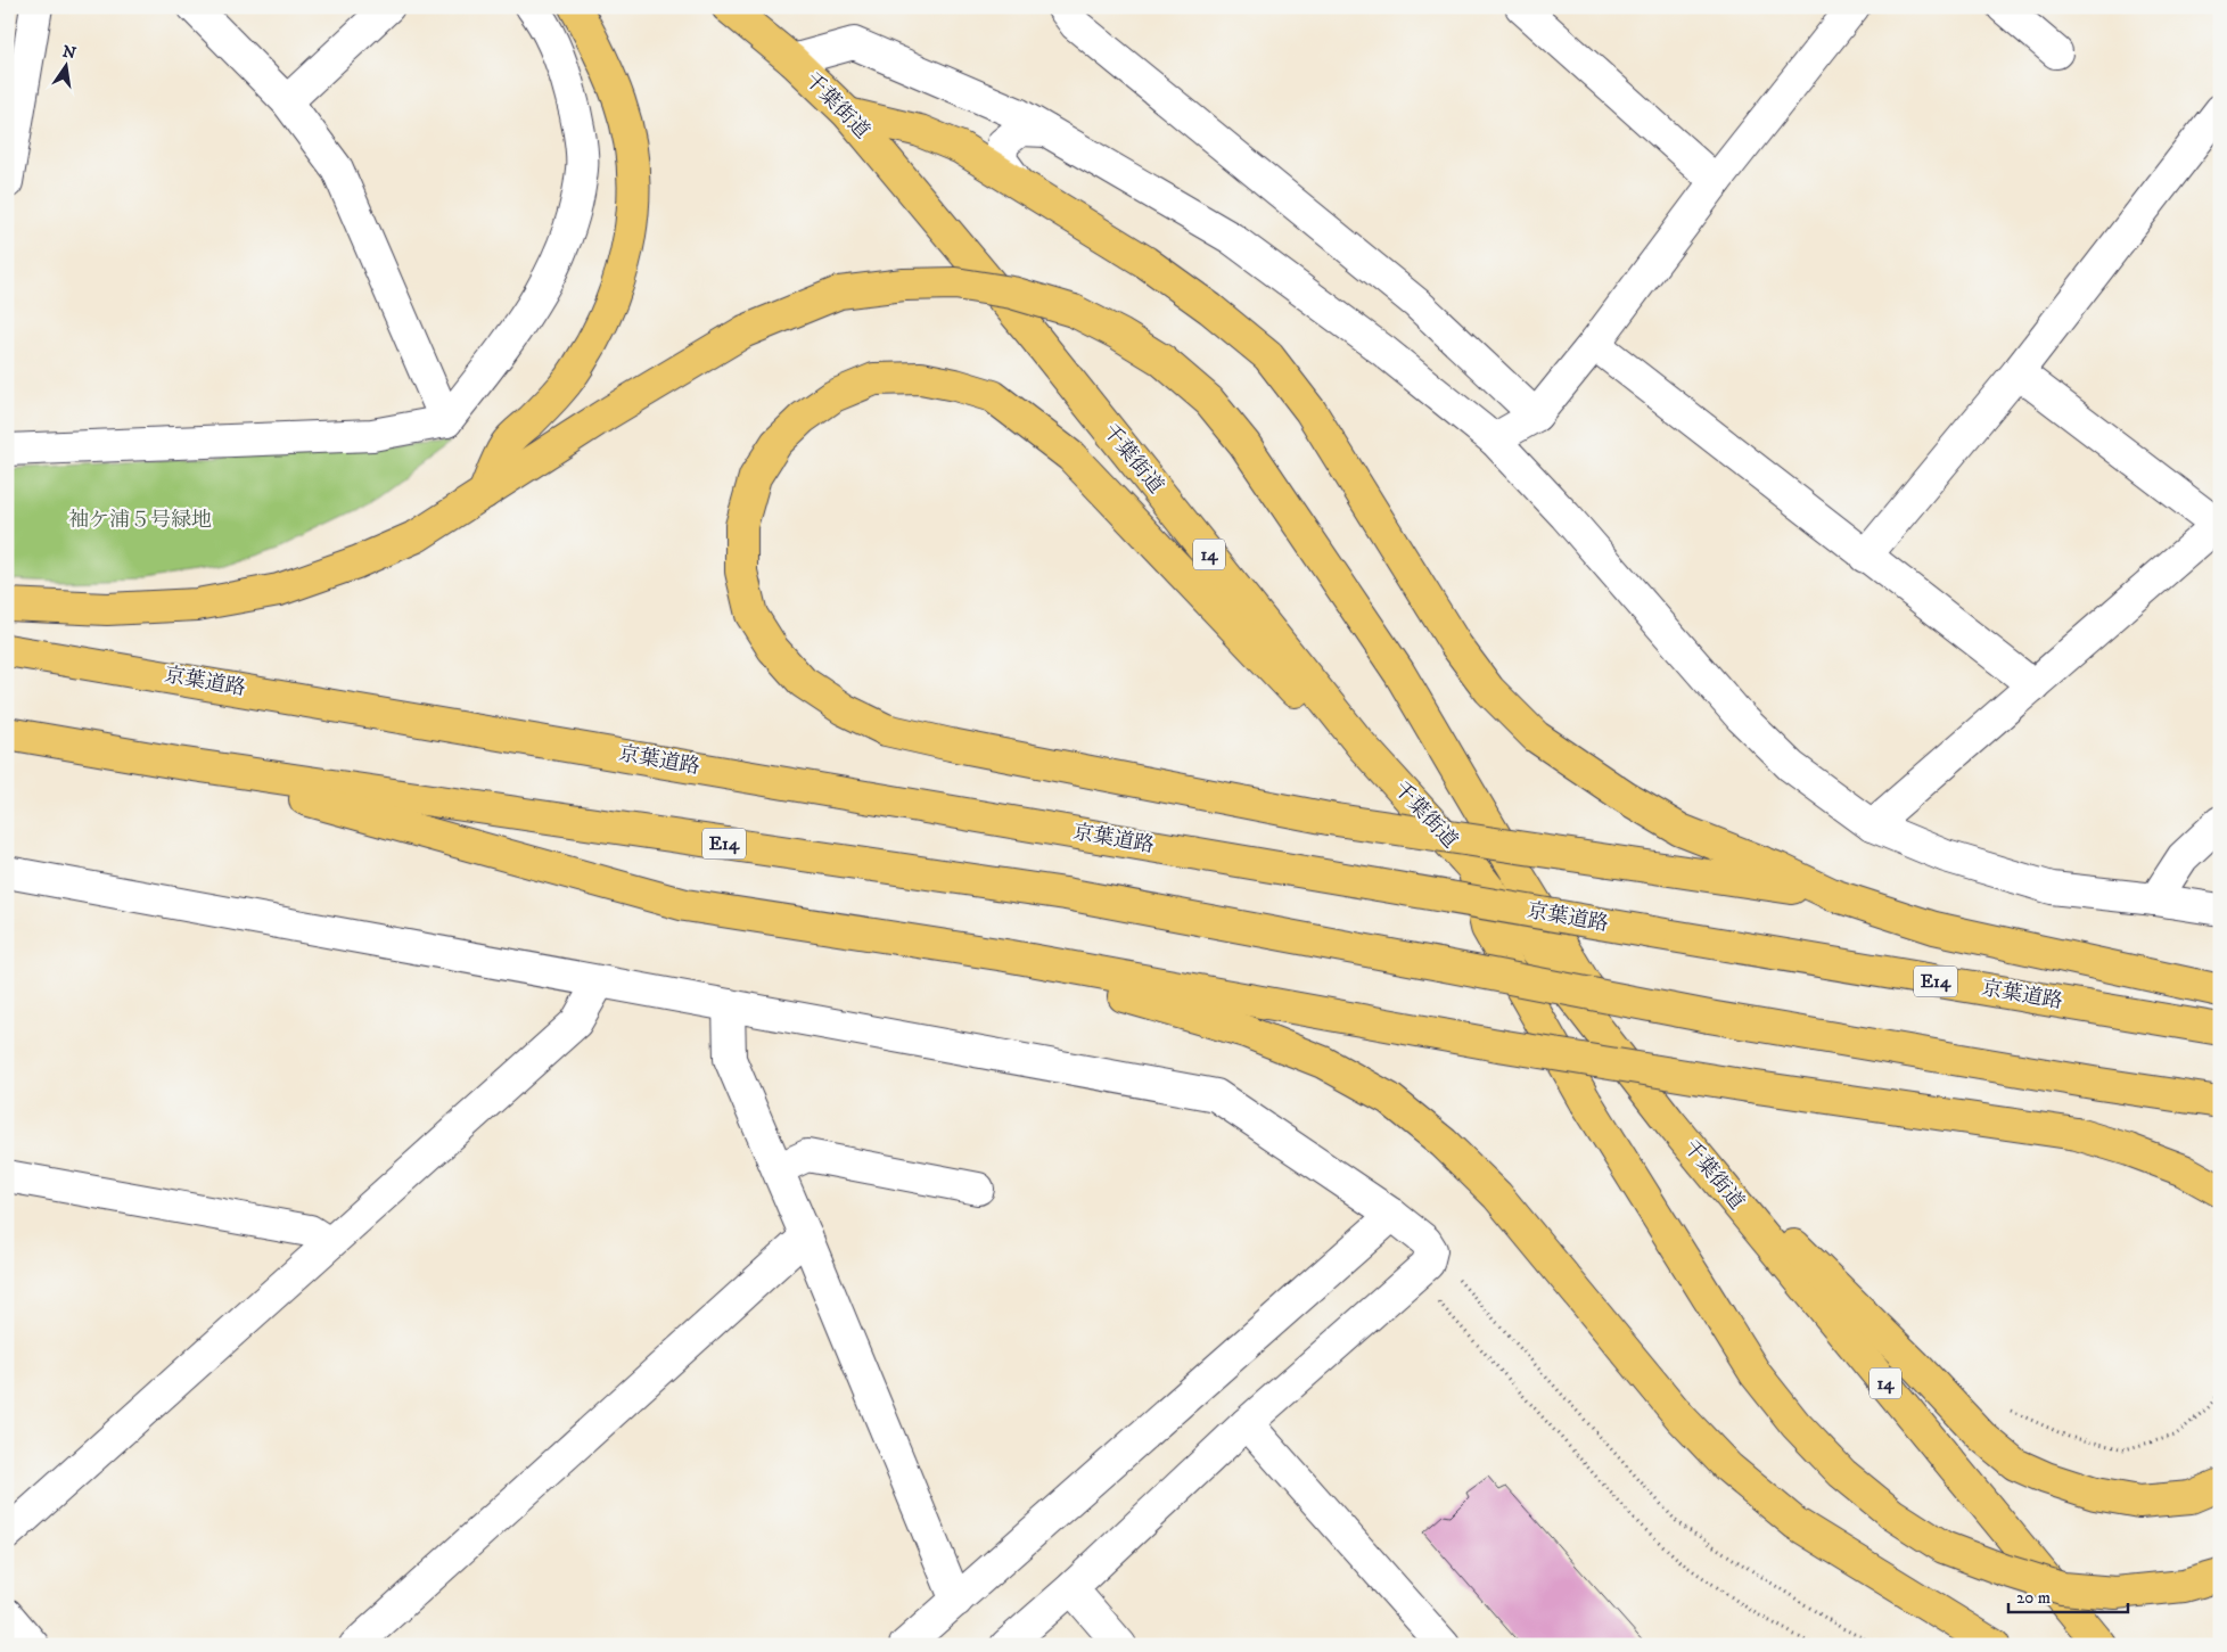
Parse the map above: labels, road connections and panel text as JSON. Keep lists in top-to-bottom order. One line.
{"streets":{"highway":["千葉街道","14","京葉道路","E14"]},"parks":["袖ケ浦５号緑地"],"scale_bar":"20 m","north":"top"}
